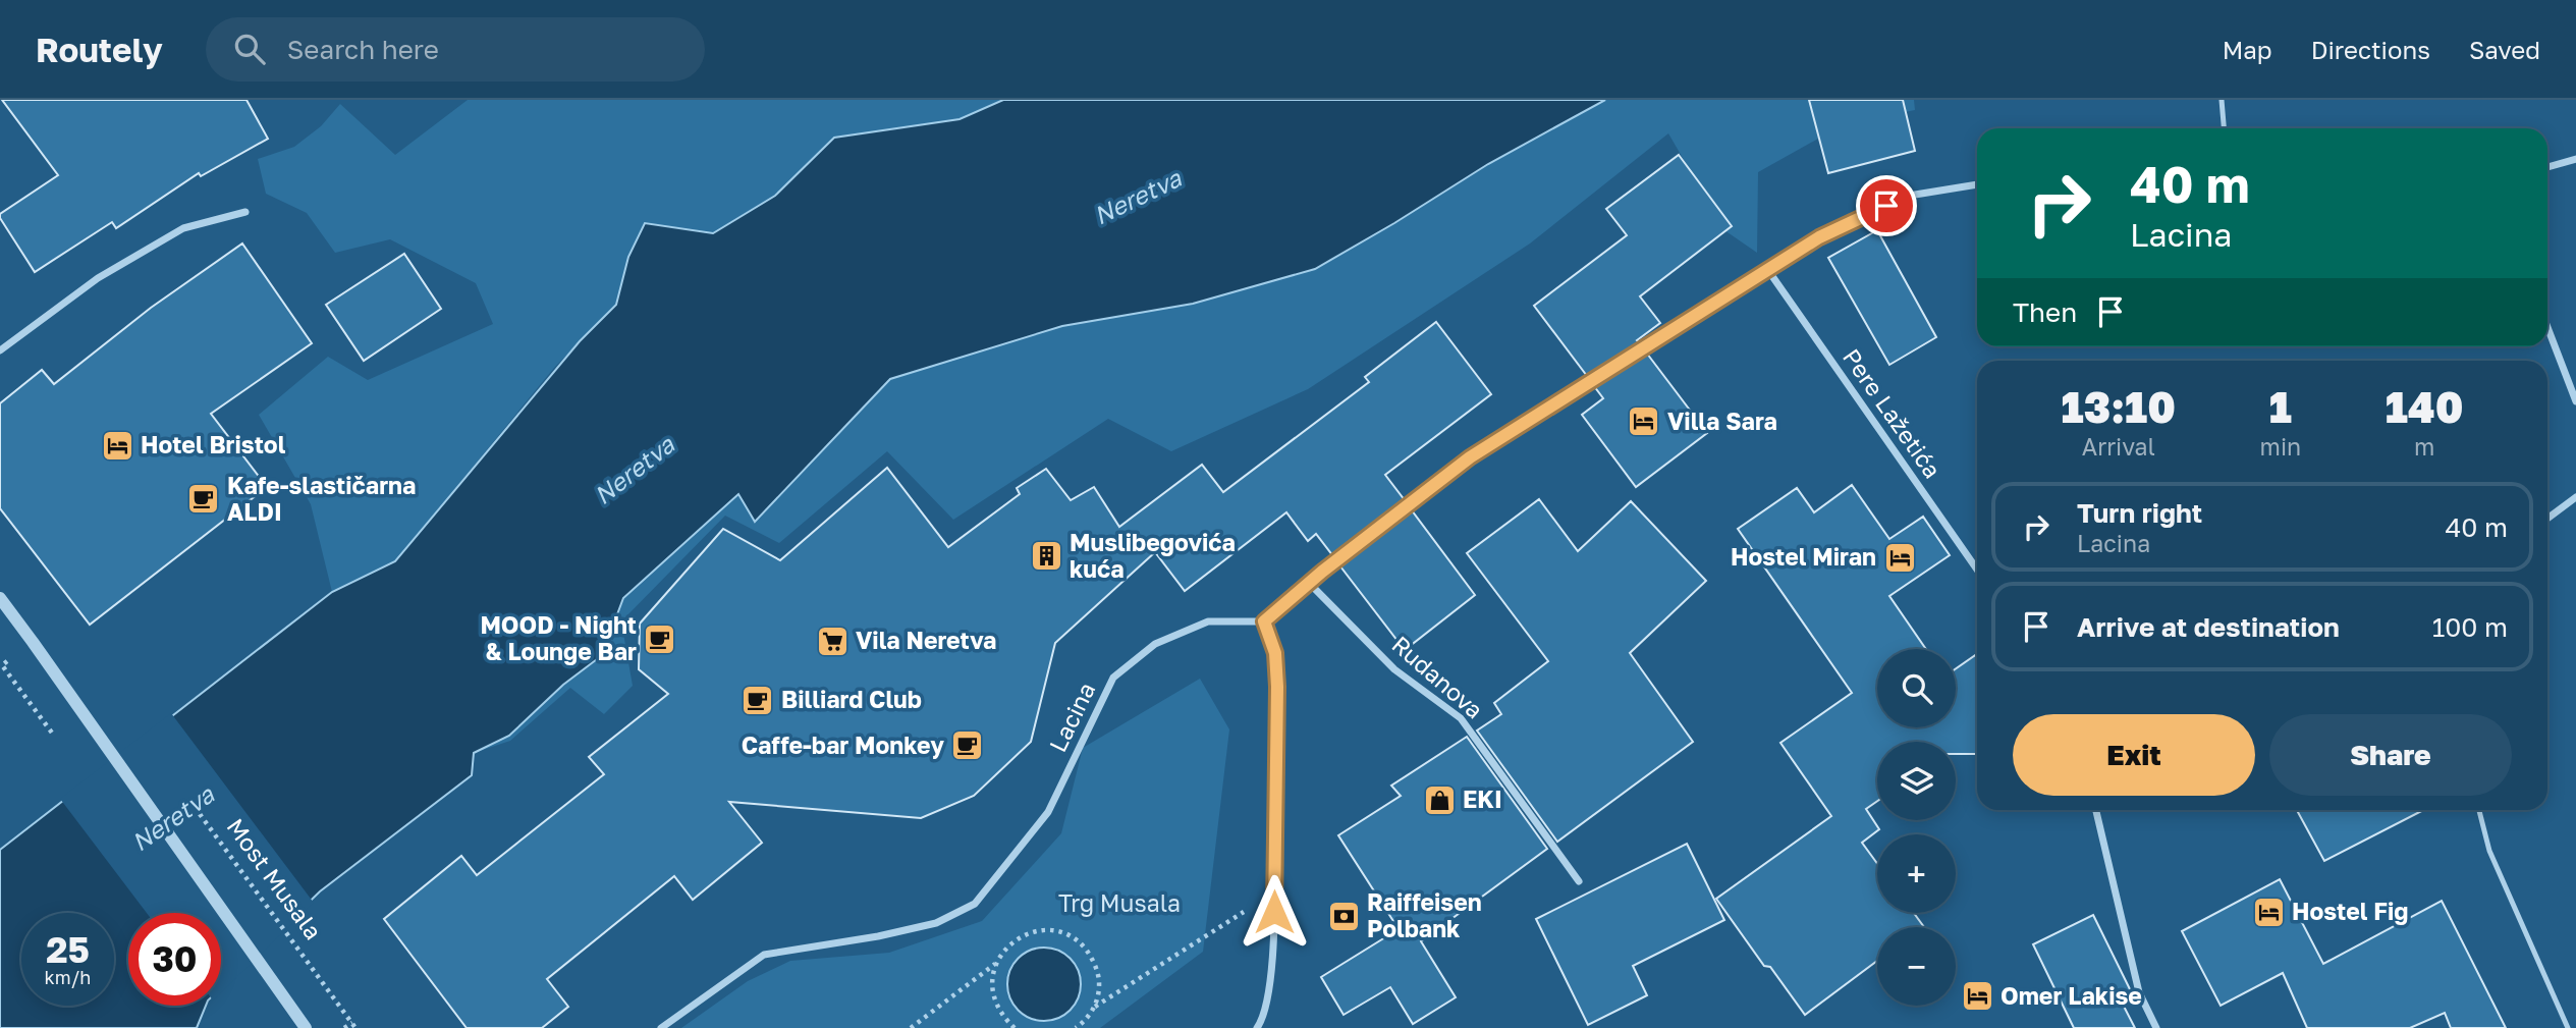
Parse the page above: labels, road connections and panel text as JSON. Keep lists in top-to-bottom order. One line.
{"streets":{"street":["Pere Lažetića","Rudanova","Lacina"],"path":["Most Musala"]},"water":["Neretva"],"parks":["Trg Musala"],"places":{"hotel":["Villa Sara","Hotel Bristol","Hostel Miran","Hostel Fig","Omer Lakise"],"cafe":["Kafe-slastičarna ALDI","MOOD - Night & Lounge Bar","Billiard Club","Caffe-bar Monkey"],"building":["Muslibegovića kuća"],"supermarket":["Vila Neretva"],"shop":["EKI"],"bank":["Raiffeisen Polbank"]},"page":{"header":"Routely","search":"Search here","nav":["Map","Directions","Saved"],"turn":["40 m","Lacina"],"then":"Then","eta":["13:10","Arrival","1","min","140","m"],"list":[{"name":"Turn right","note":"Lacina","value":"40 m"},{"name":"Arrive at destination","value":"100 m"}],"map_buttons":["+","−"],"buttons":["Exit","Share"],"speed":"25 km/h","limit":"30"}}
